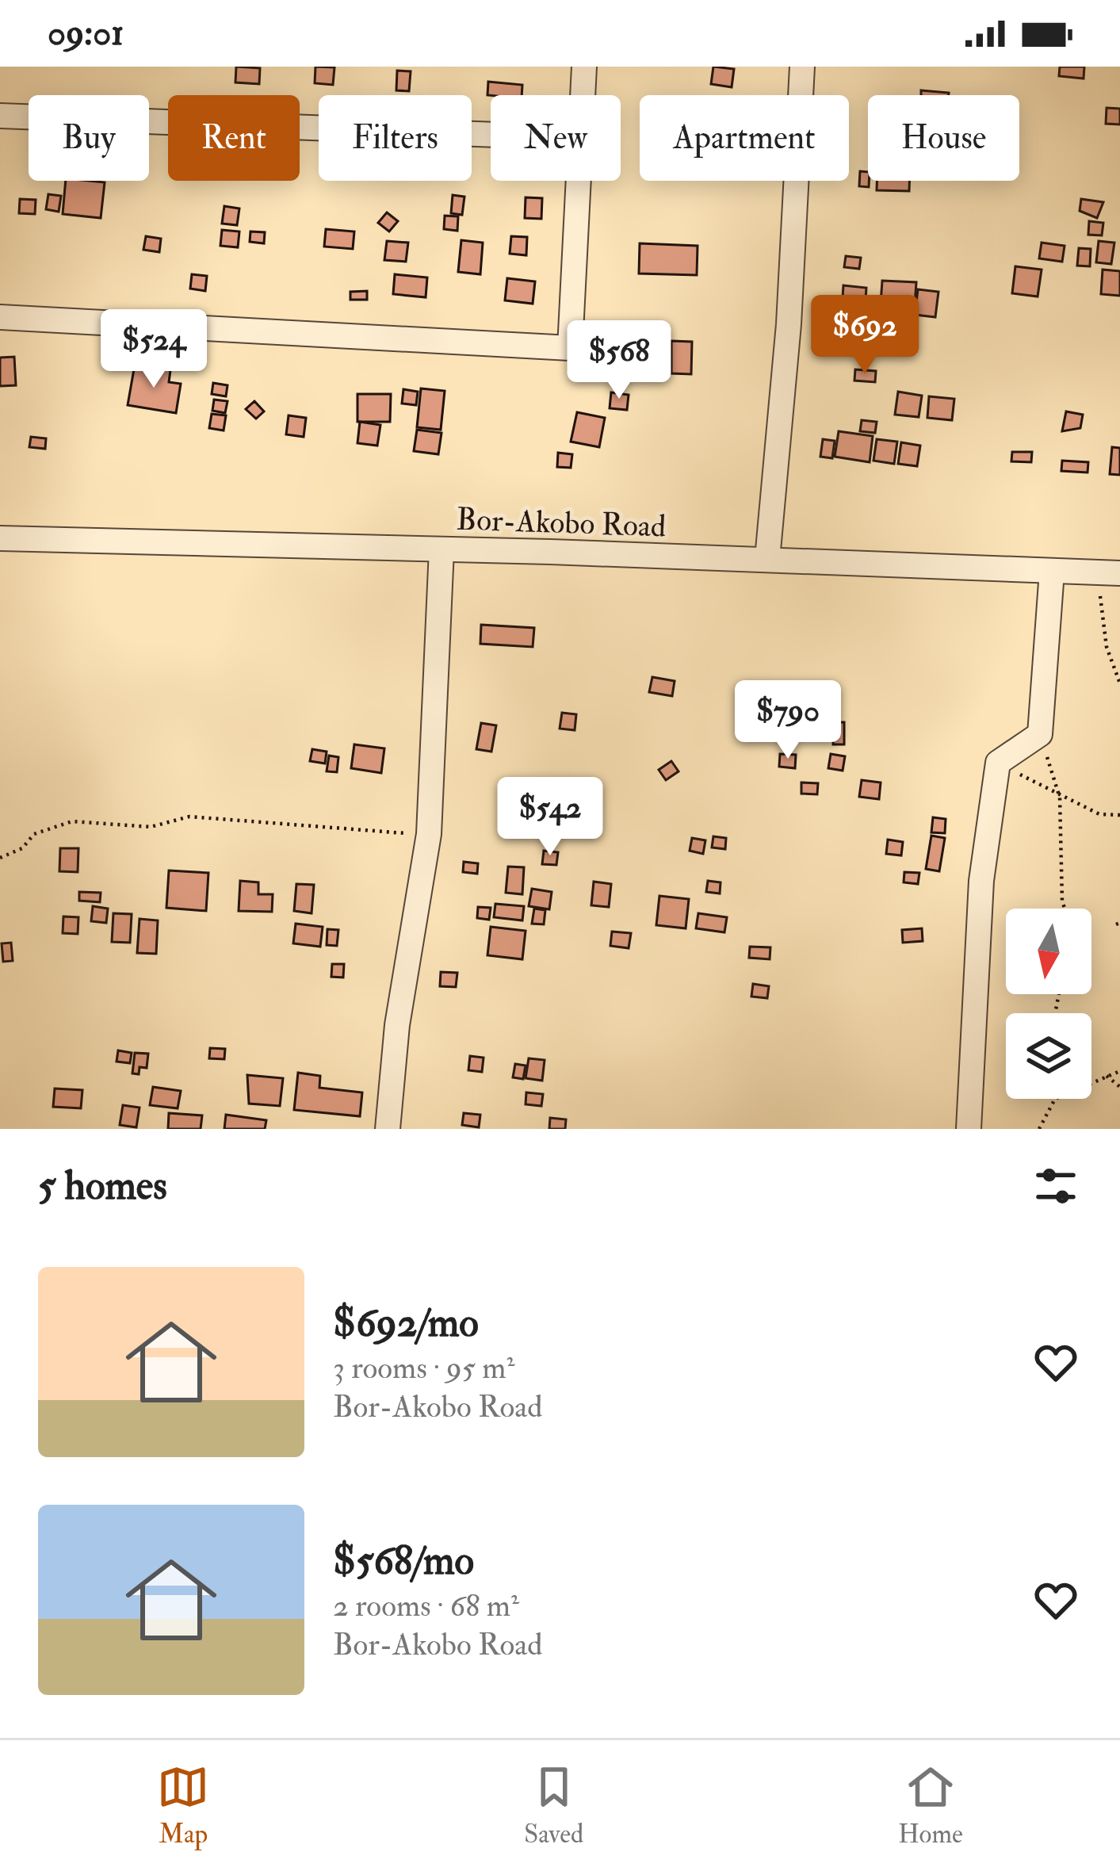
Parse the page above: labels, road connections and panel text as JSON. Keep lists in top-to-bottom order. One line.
{"streets":{"street":["Bor-Akobo Road"]},"north":"bottom","page":{"status":"09:01","chip":["Buy","Rent","Filters","New","Apartment","House"],"price":["$692","$524","$568","$790","$542"],"heading":"5 homes","list":[{"name":"$692/mo","note":"3 rooms · 95 m² · Bor-Akobo Road"},{"name":"$568/mo","note":"2 rooms · 68 m² · Bor-Akobo Road"}],"tabs":["Map","Saved","Home"]}}
